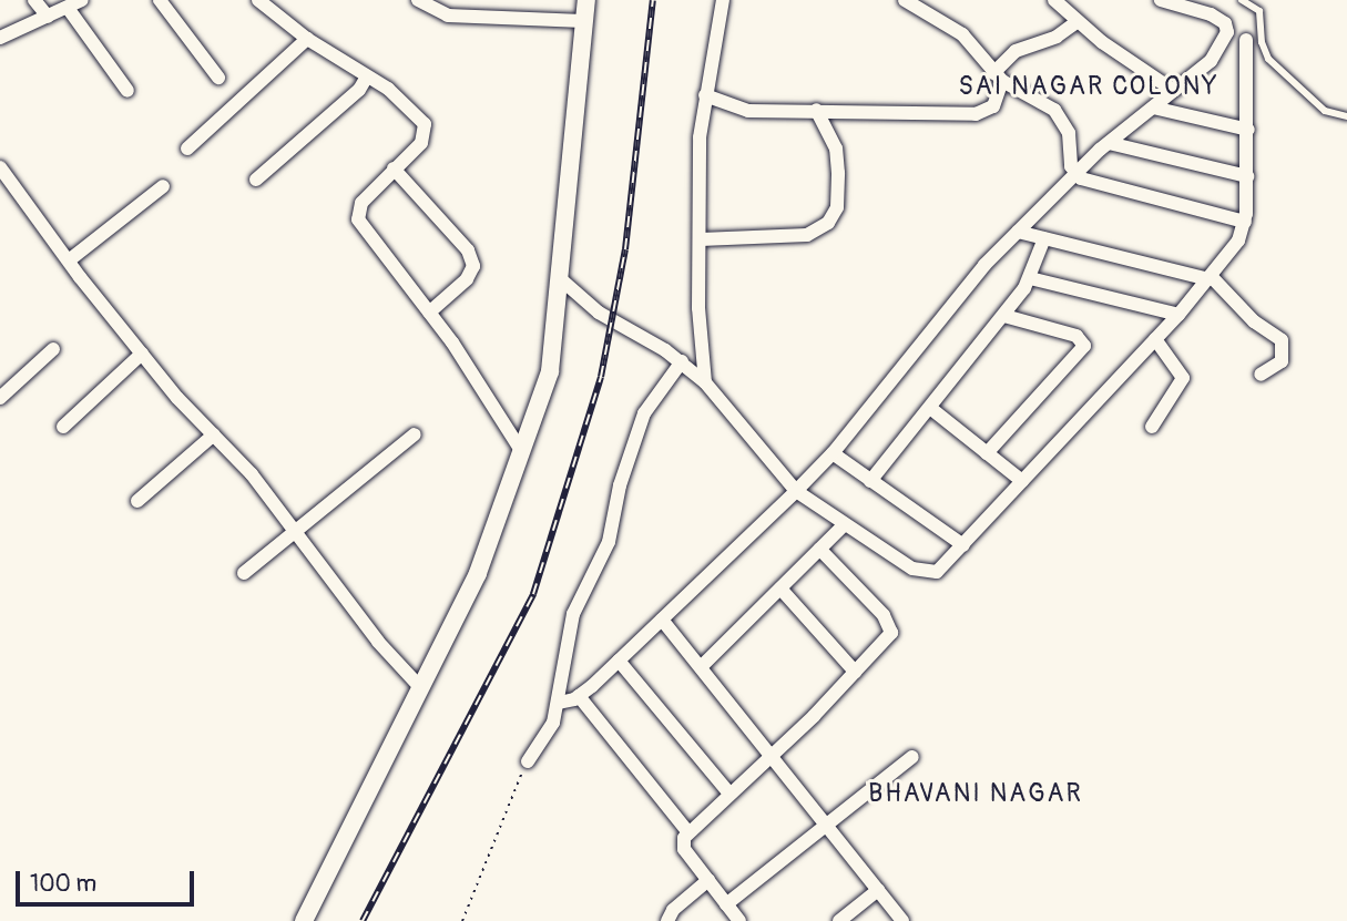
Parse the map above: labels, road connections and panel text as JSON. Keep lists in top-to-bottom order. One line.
{"districts":["SAI NAGAR COLONY","BHAVANI NAGAR"],"scale_bar":"100 m"}
